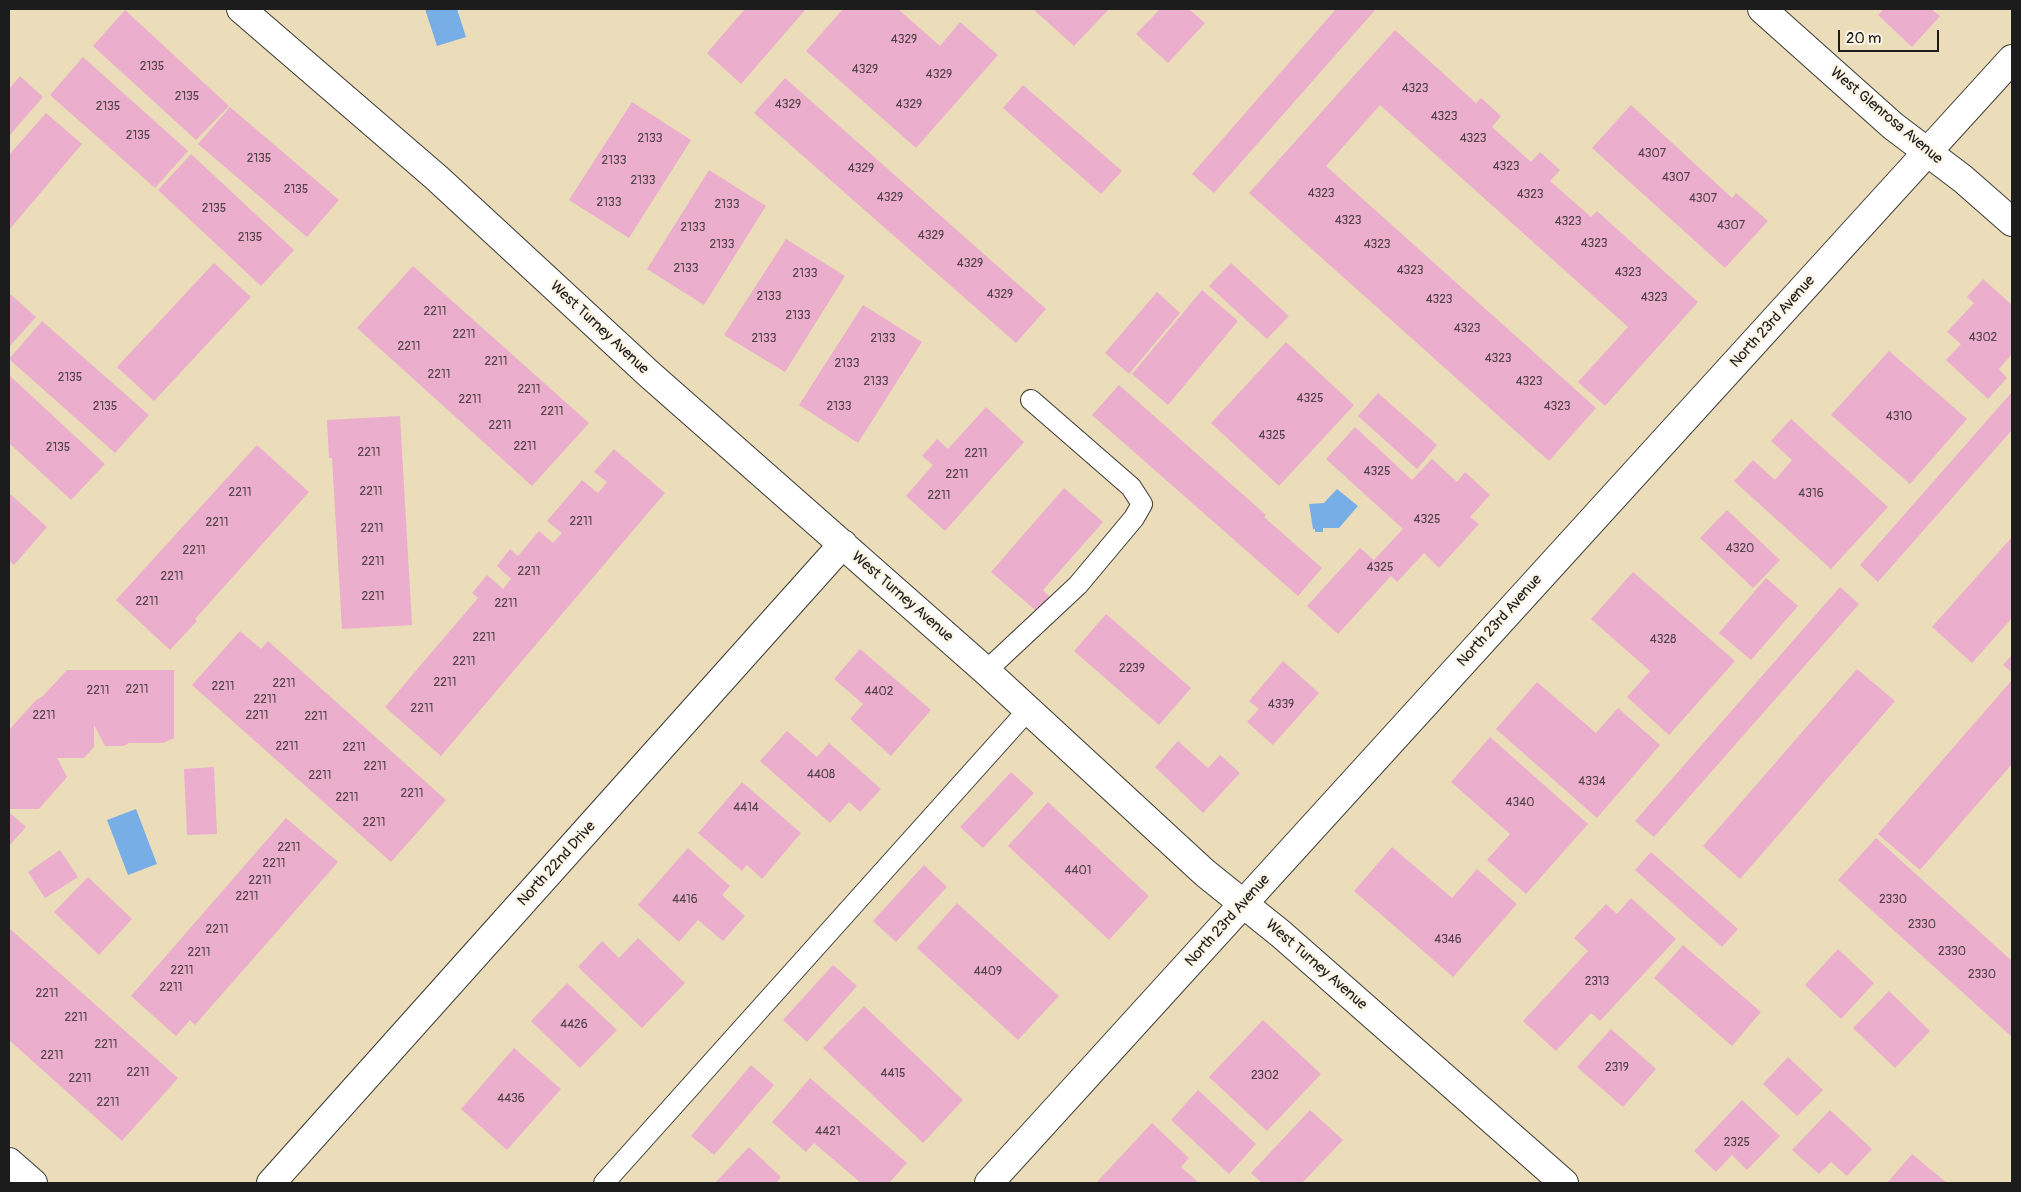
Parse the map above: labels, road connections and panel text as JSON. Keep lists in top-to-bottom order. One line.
{"streets":{"street":["West Glenrosa Avenue","North 23rd Avenue","West Turney Avenue","North 22nd Drive"]},"crossings":[["West Glenrosa Avenue","North 23rd Avenue"],["North 23rd Avenue","West Turney Avenue"],["West Turney Avenue","North 22nd Drive"]],"house_numbers":["4329","2135","4329","4329","4323","2135","4329","4329","2135","4323","2135","2133","4323","4307","2135","2133","4323","4329","4307","2133","2135","4323","4323","4329","4307","2133","2133","2135","4323","4323","4307","2133","4329","2135","4323","2133","4323","4329","2133","4323","4323","2133","4329","2133","4323","4323","2211","2133","4323","2211","4302","2133","2133","2211","4323","2211","2133","2211","2135","2133","4323","2211","4325","2211","2135","2133","4323","2211","4310","2211","4325","2211","2135","2211","2211","4325","2211","2211","2211","4316","2211","4325","2211","2211","2211","4320","2211","2211","4325","2211","2211","2211","2211","2211","2211","4328","2211","2239","2211","2211","2211","2211","2211","4402","2211","4339","2211","2211","2211","2211","2211","2211","2211","4408","2211","4334","2211","2211","4340","4414","2211","2211","2211","4401","2211","2211","4416","2330","2330","2211","4346","2330","2211","2211","4409","2330","2313","2211","2211","2211","4426","2211","2211","2319","2211","4415","2302","2211","4436","2211","4421","2325"],"scale_bar":"20 m"}
